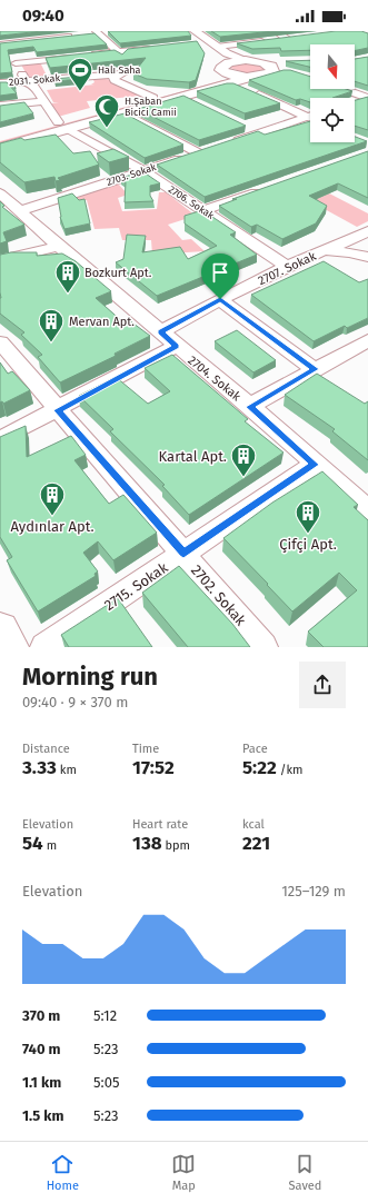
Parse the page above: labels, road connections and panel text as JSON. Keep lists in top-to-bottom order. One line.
{"streets":{"street":["2031. Sokak","2703. Sokak","2706. Sokak","2707. Sokak","2704. Sokak","2715. Sokak","2702. Sokak"]},"crossings":[["2703. Sokak","2706. Sokak"],["2703. Sokak","2704. Sokak"],["2706. Sokak","2707. Sokak"],["2707. Sokak","2704. Sokak"],["2704. Sokak","2715. Sokak"],["2715. Sokak","2702. Sokak"]],"places":{"sports":["Halı Saha"],"mosque":["H.Şaban Bicici Camii"],"building":["Bozkurt Apt.","Mervan Apt.","Kartal Apt.","Aydınlar Apt.","Çifçi Apt."]},"north":"bottom","page":{"status":"09:40","heading":["Morning run","09:40 · 9 × 370 m"],"stats":[["Distance","3.33 km"],["Time","17:52"],["Pace","5:22 /km"],["Elevation","54 m"],["Heart rate","138 bpm"],["kcal","221"]],"chart":["Elevation","125–129 m"],"list":[{"name":"370 m","note":"5:12"},{"name":"740 m","note":"5:23"},{"name":"1.1 km","note":"5:05"},{"name":"1.5 km","note":"5:23"}],"tabs":["Home","Map","Saved"]}}
